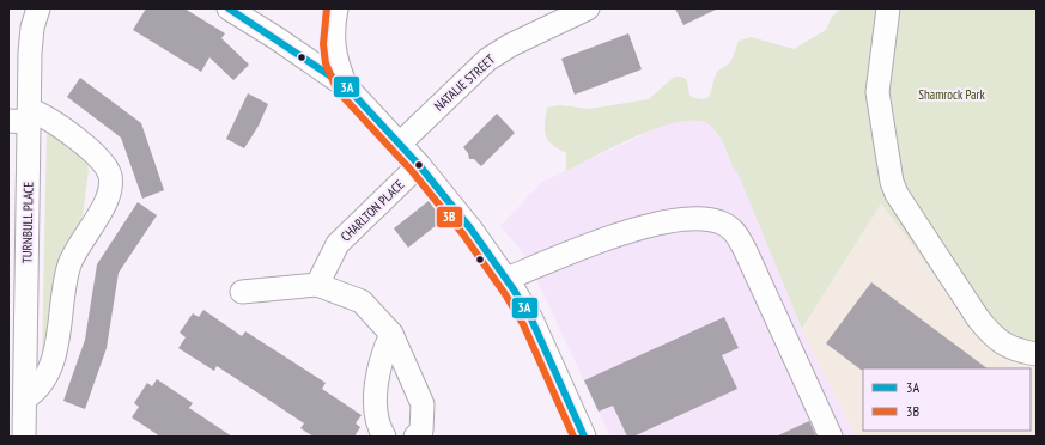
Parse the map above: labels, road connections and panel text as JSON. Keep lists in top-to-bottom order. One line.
{"streets":{"street":["NATALIE STREET","CHARLTON PLACE","TURNBULL PLACE"]},"parks":["Shamrock Park"],"lines":["transit line 3A","transit line 3B"],"legend":["3A","3B"]}
